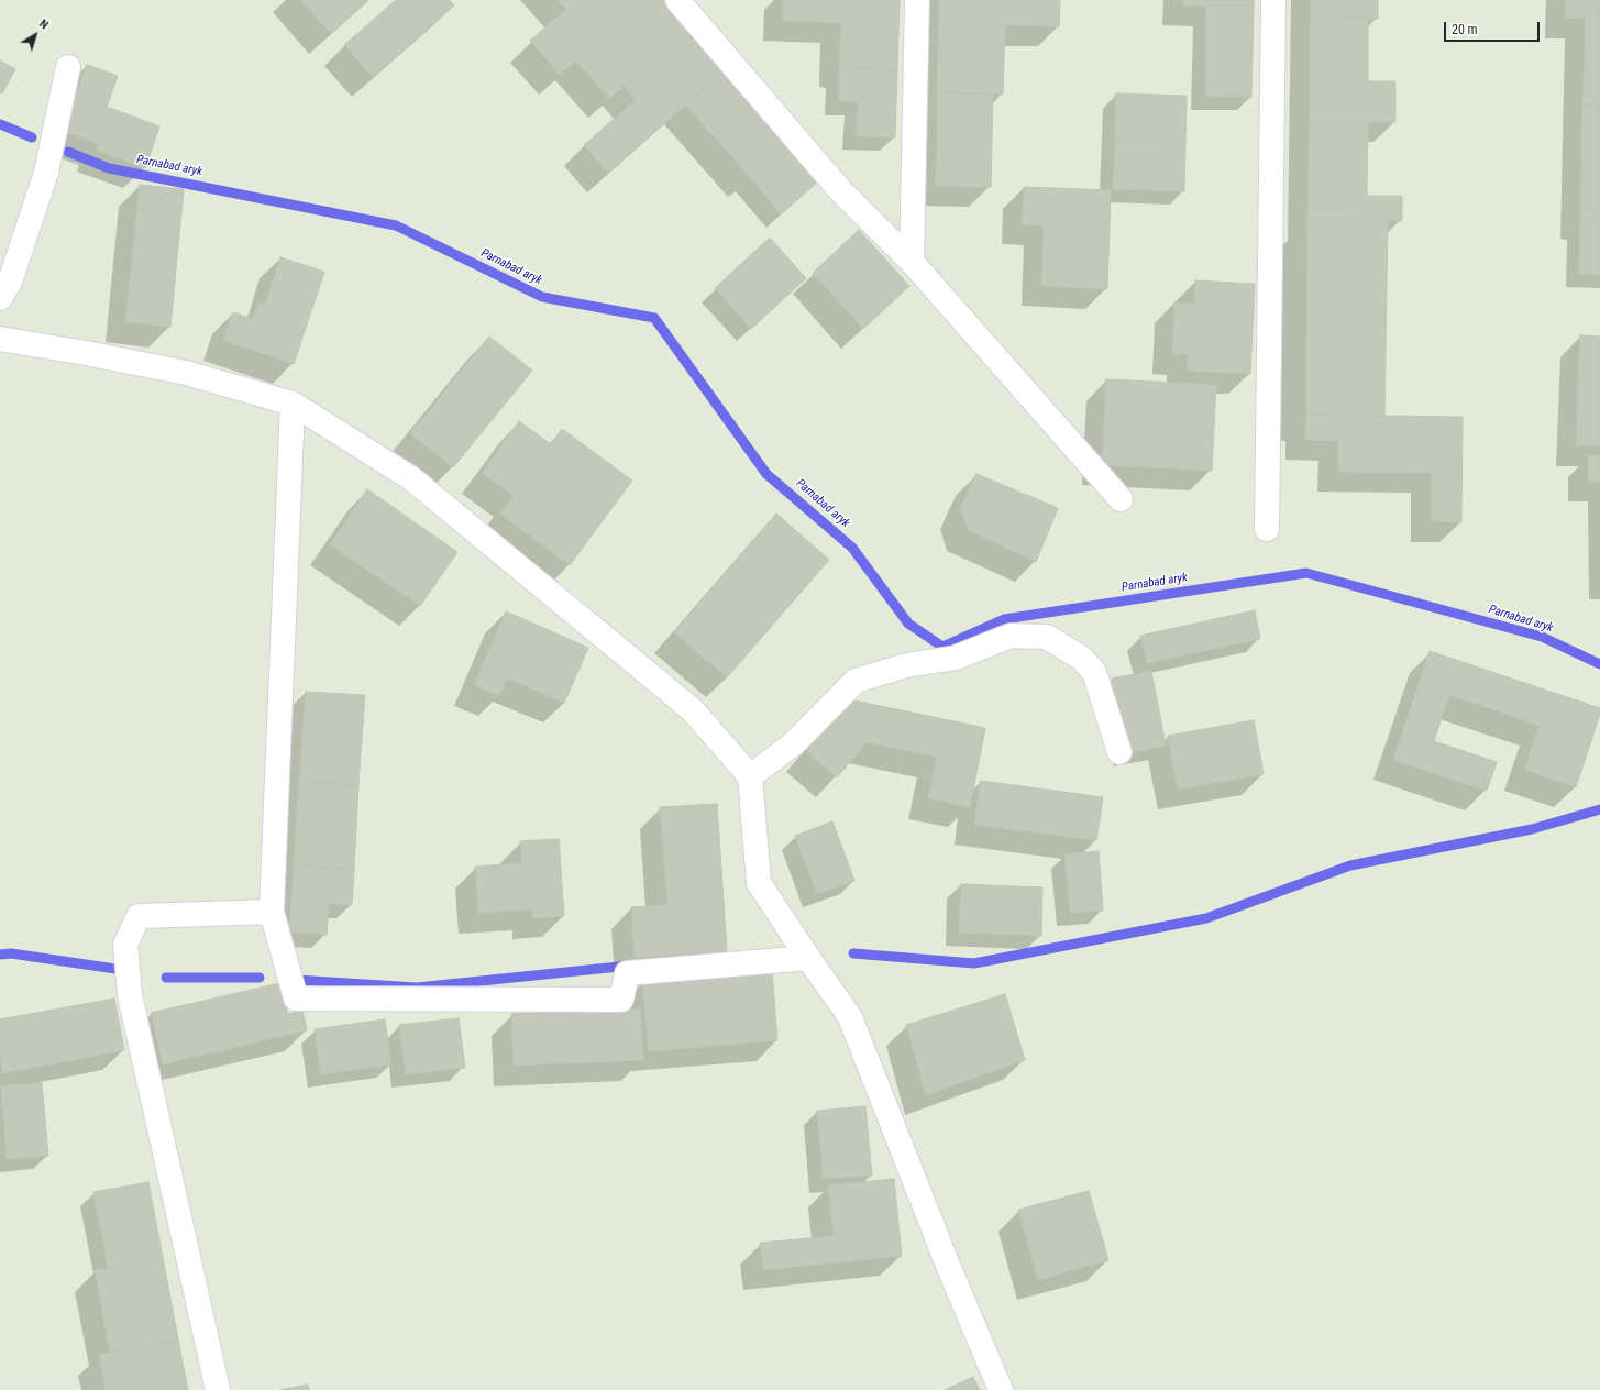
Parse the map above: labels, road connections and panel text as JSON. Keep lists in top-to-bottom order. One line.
{"water":["Parnabad aryk"],"scale_bar":"20 m","north":"top right"}
